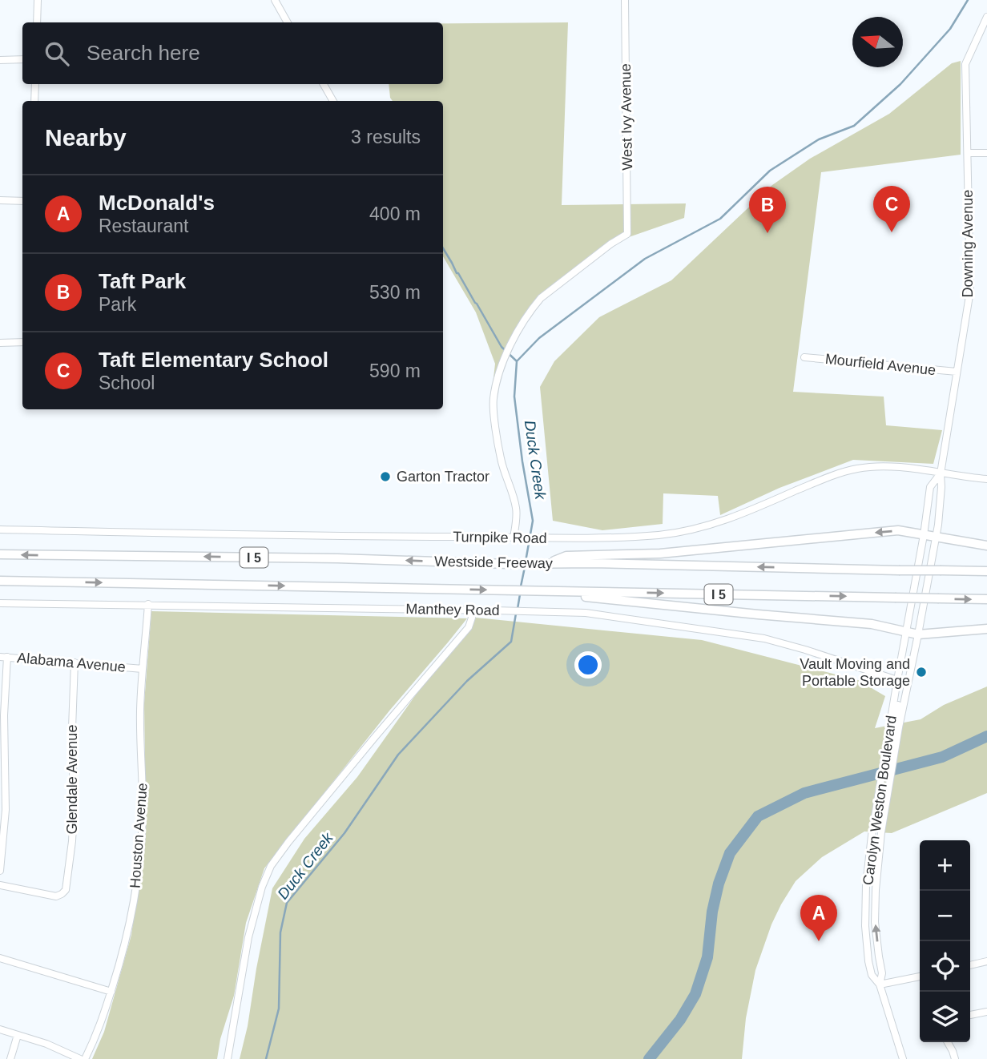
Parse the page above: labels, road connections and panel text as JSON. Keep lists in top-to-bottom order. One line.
{"streets":{"highway":["I 5","Westside Freeway"],"street":["West Ivy Avenue","Downing Avenue","Mourfield Avenue","Turnpike Road","Manthey Road","Alabama Avenue","Glendale Avenue","Carolyn Weston Boulevard","Houston Avenue"]},"crossings":[["West Ivy Avenue","Turnpike Road"],["Downing Avenue","Mourfield Avenue"],["Downing Avenue","Turnpike Road"],["Downing Avenue","Manthey Road"],["Downing Avenue","Carolyn Weston Boulevard"],["Manthey Road","Carolyn Weston Boulevard"],["Manthey Road","Houston Avenue"],["Alabama Avenue","Glendale Avenue"],["Alabama Avenue","Houston Avenue"]],"water":["Duck Creek"],"places":["Garton Tractor","Vault Moving and Portable Storage"],"north":"left","page":{"search":"Search here","heading":["Nearby","3 results"],"list":[{"mark":"A","name":"McDonald's","note":"Restaurant","value":"400 m"},{"mark":"B","name":"Taft Park","note":"Park","value":"530 m"},{"mark":"C","name":"Taft Elementary School","note":"School","value":"590 m"}],"pins":["C","B","A"],"map_buttons":["+","−"]}}
